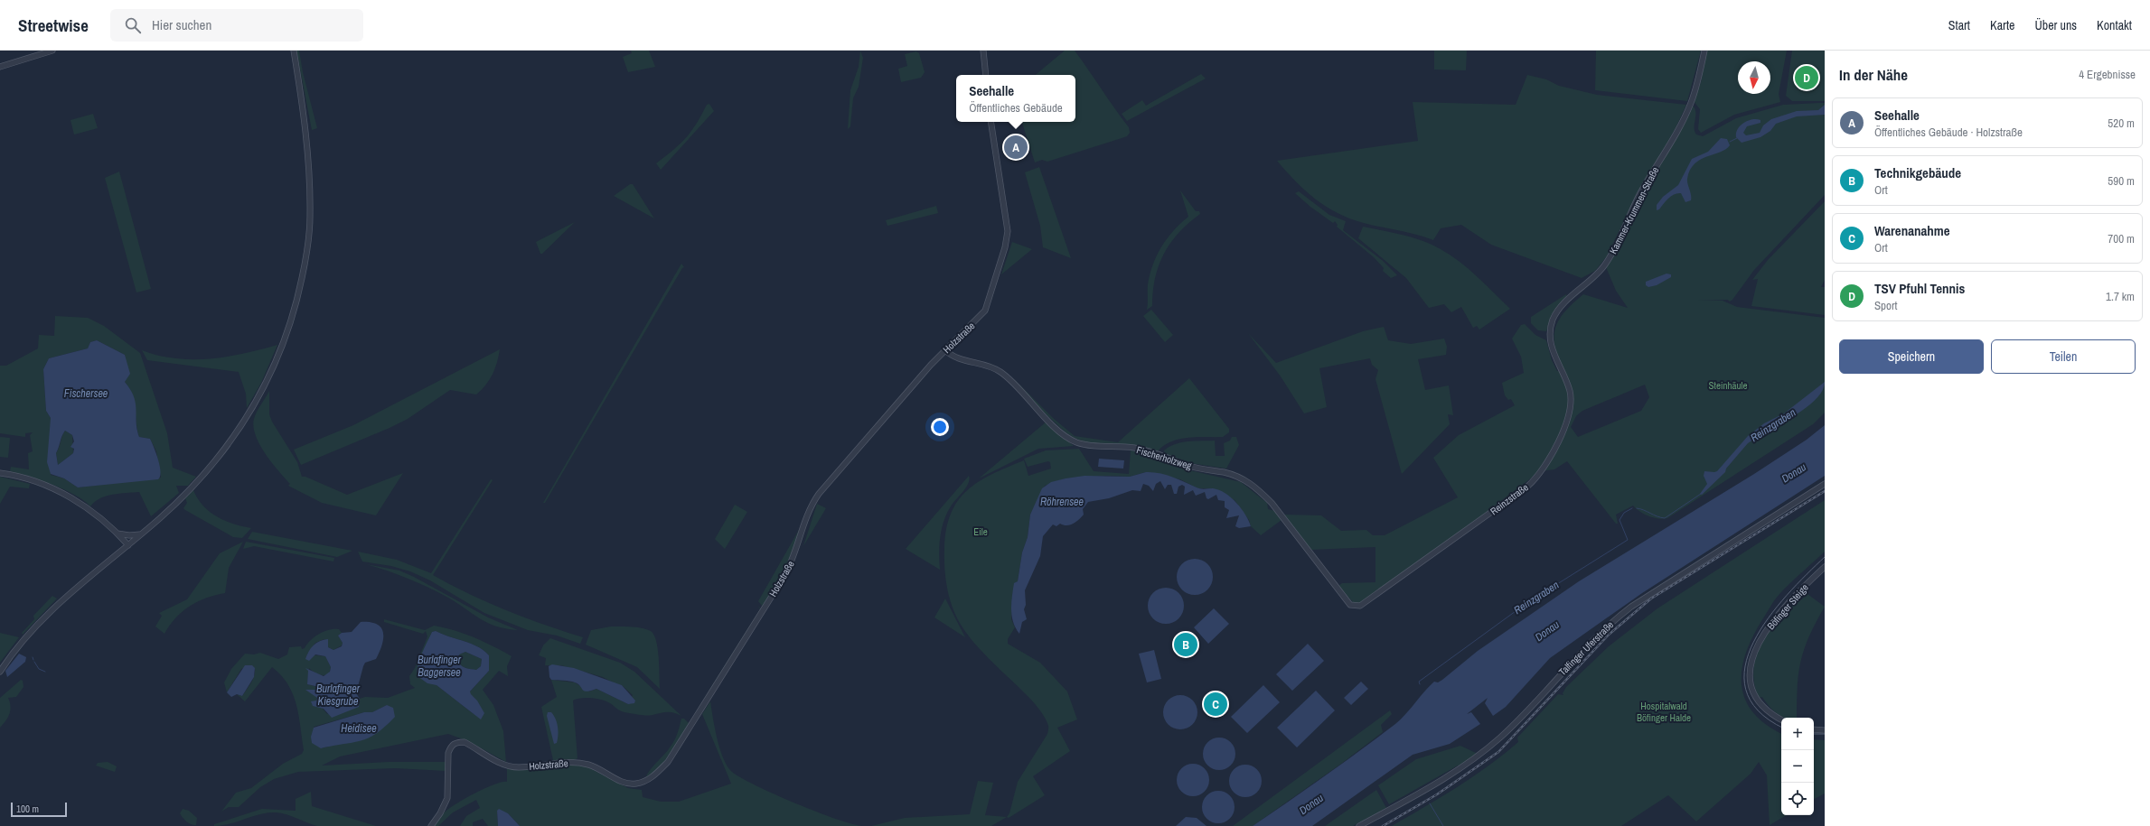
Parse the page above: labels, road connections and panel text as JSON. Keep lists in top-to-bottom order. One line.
{"streets":{"street":["Kammer-Krummen-Straße","Holzstraße","Fischerholzweg","Reinzstraße","Böfinger Steige","Talfinger Uferstraße"]},"crossings":[["Kammer-Krummen-Straße","Reinzstraße"],["Holzstraße","Fischerholzweg"],["Fischerholzweg","Reinzstraße"]],"water":["Fischersee","Reinzgraben","Donau","Röhrensee","Burlafinger Baggersee","Burlafinger Kiesgrube","Heidisee"],"parks":["Steinhäule","Eile","Hospitalwald Böfinger Halde"],"scale_bar":"100 m","north":"bottom","page":{"header":"Streetwise","search":"Hier suchen","nav":["Start","Karte","Über uns","Kontakt"],"heading":["In der Nähe","4 Ergebnisse"],"pins":["D","A","B","C"],"popup":["Seehalle","Öffentliches Gebäude"],"list":[{"mark":"A","name":"Seehalle","note":"Öffentliches Gebäude · Holzstraße","value":"520 m"},{"mark":"B","name":"Technikgebäude","note":"Ort","value":"590 m"},{"mark":"C","name":"Warenanahme","note":"Ort","value":"700 m"},{"mark":"D","name":"TSV Pfuhl Tennis","note":"Sport","value":"1.7 km"}],"buttons":["Speichern","Teilen"],"map_buttons":["+","−"],"scale":"100 m"}}
